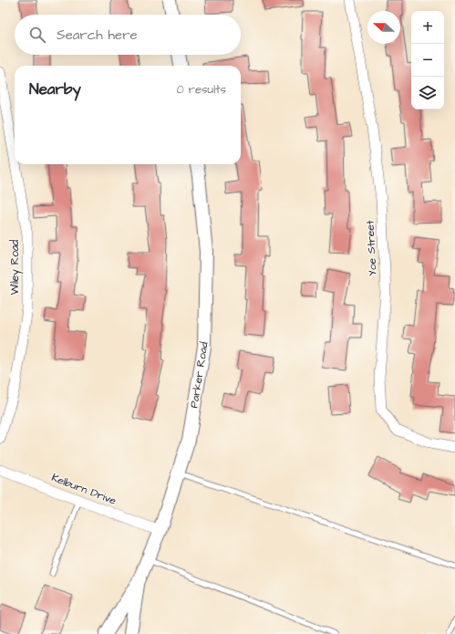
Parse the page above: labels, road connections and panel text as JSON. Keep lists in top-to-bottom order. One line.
{"streets":{"street":["Yoe Street","Wiley Road","Parker Road","Kelburn Drive"]},"crossings":[["Parker Road","Kelburn Drive"]],"north":"left","page":{"map_buttons":["+","−"],"search":"Search here","heading":["Nearby","0 results"]}}
